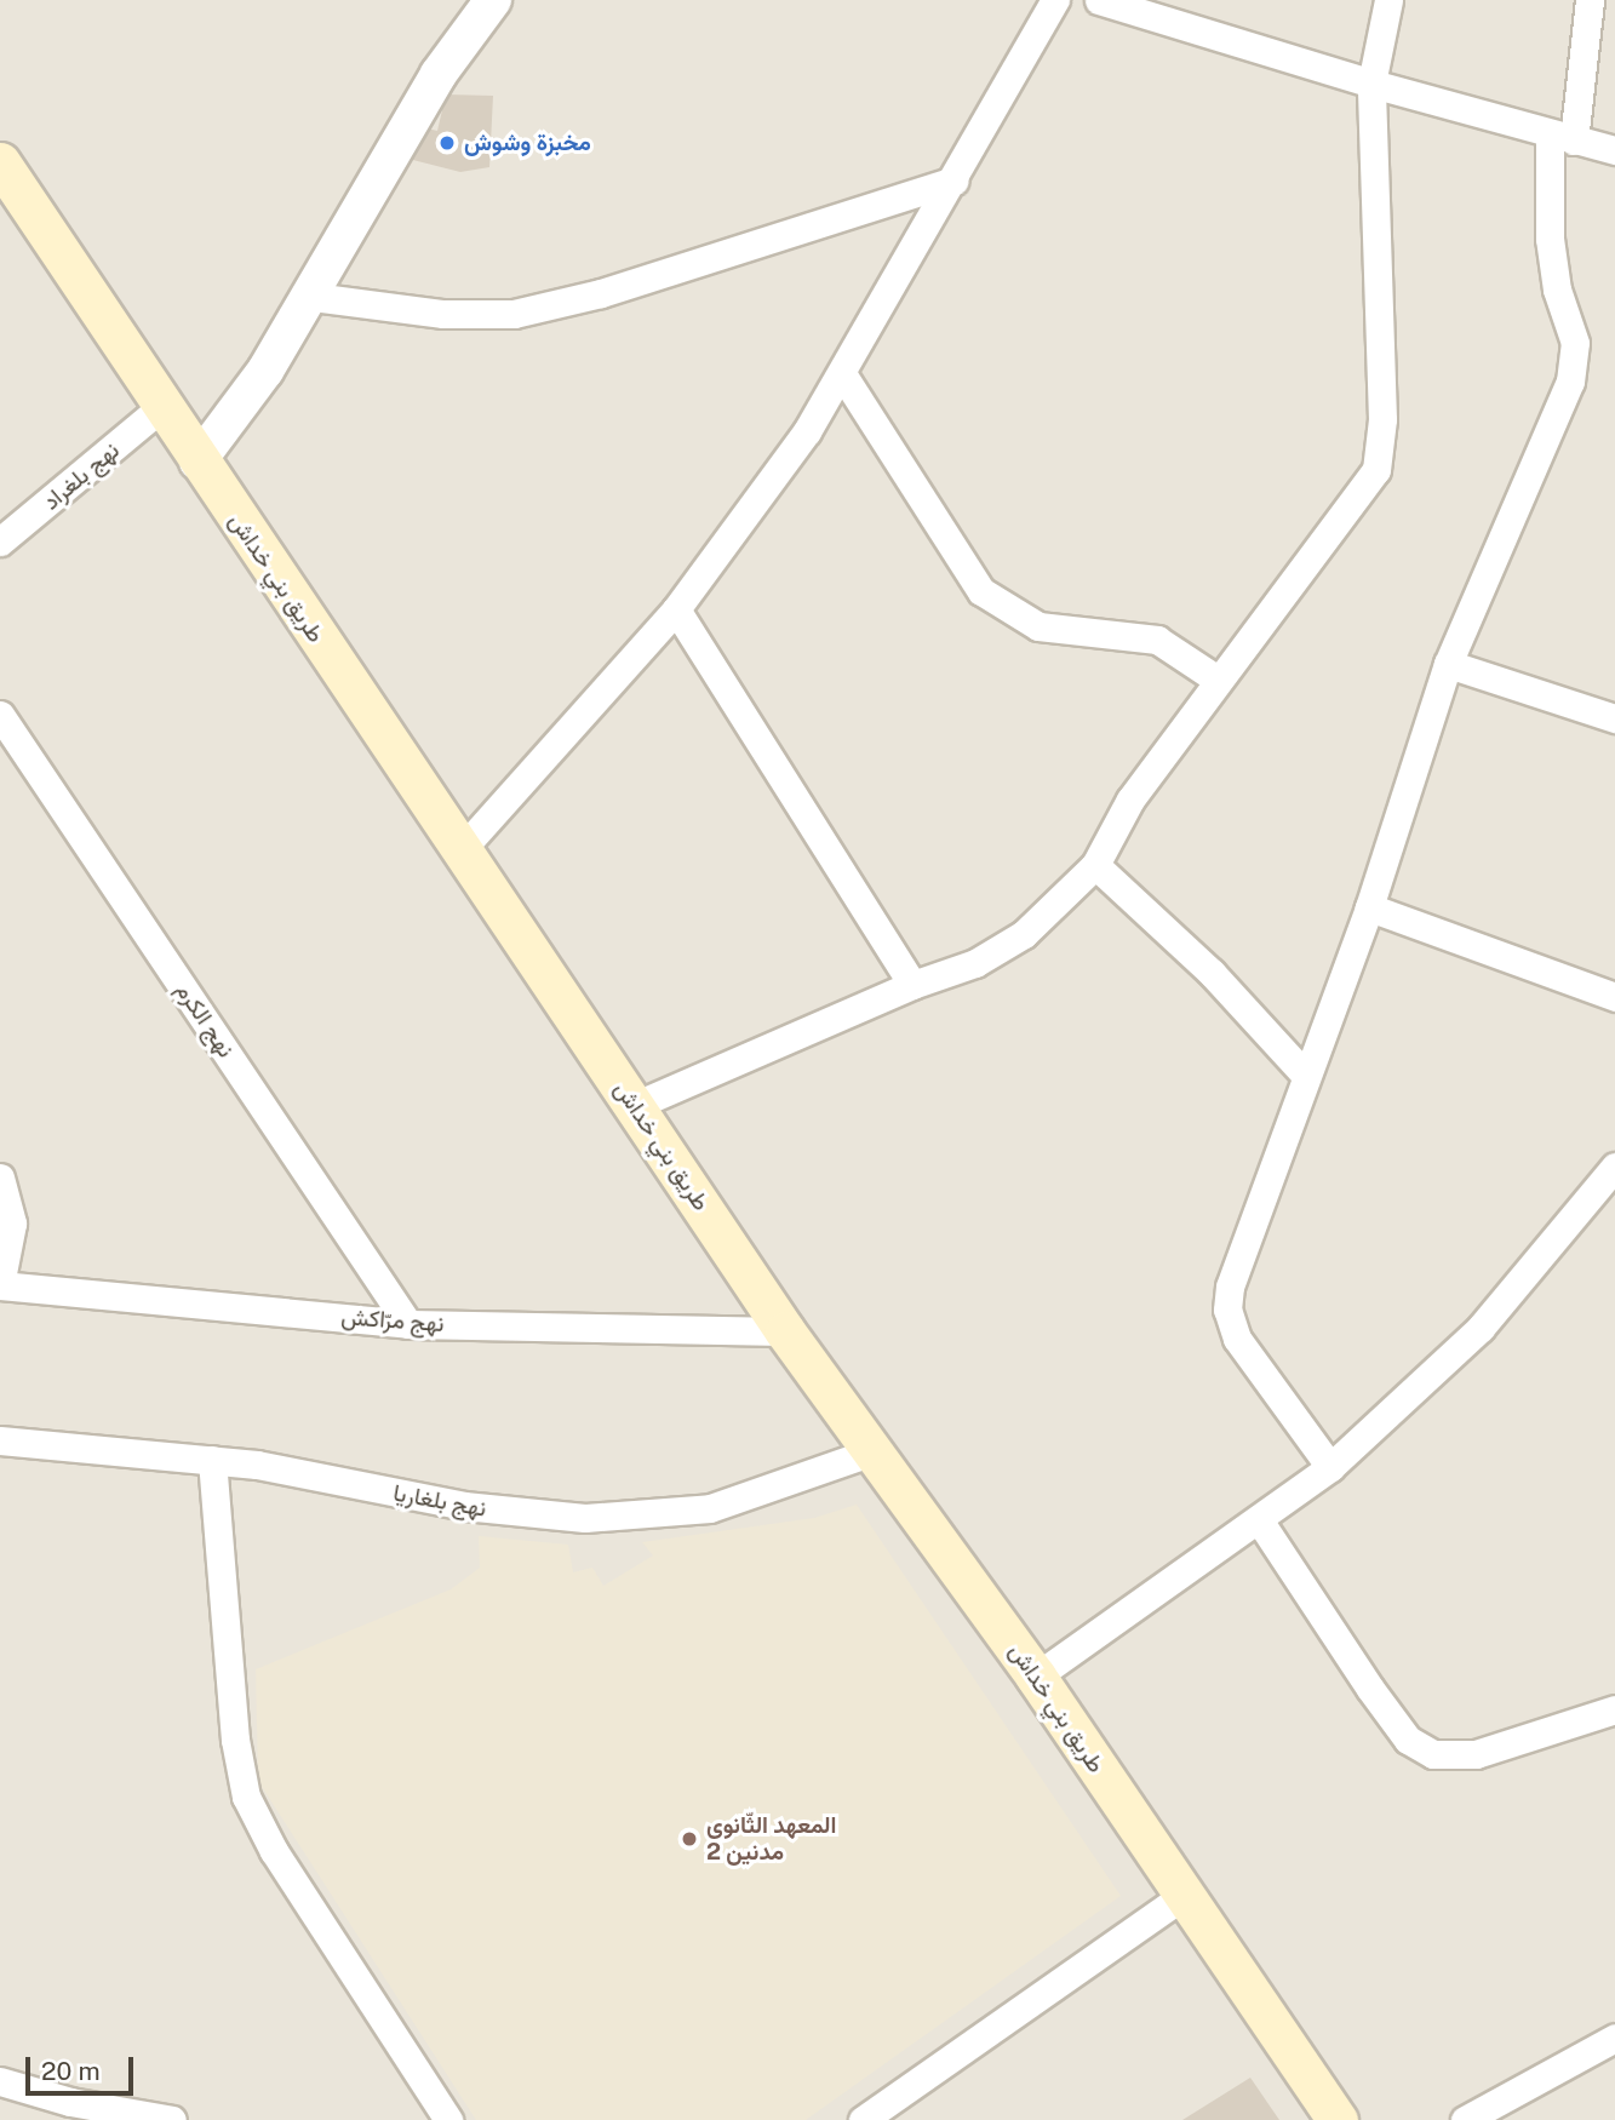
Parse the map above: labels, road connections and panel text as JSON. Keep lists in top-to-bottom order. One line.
{"streets":{"main road":["طريق بني خداش"],"street":["نهج بلغراد","نهج الكرم","نهج مرّاكش","نهج بلغاريا"]},"crossings":[["نهج بلغراد","طريق بني خداش"],["طريق بني خداش","نهج مرّاكش"],["طريق بني خداش","نهج بلغاريا"],["نهج الكرم","نهج مرّاكش"]],"places":["مخبزة وشوش","المعهد الثّانوي مدنين 2"],"scale_bar":"20 m"}
